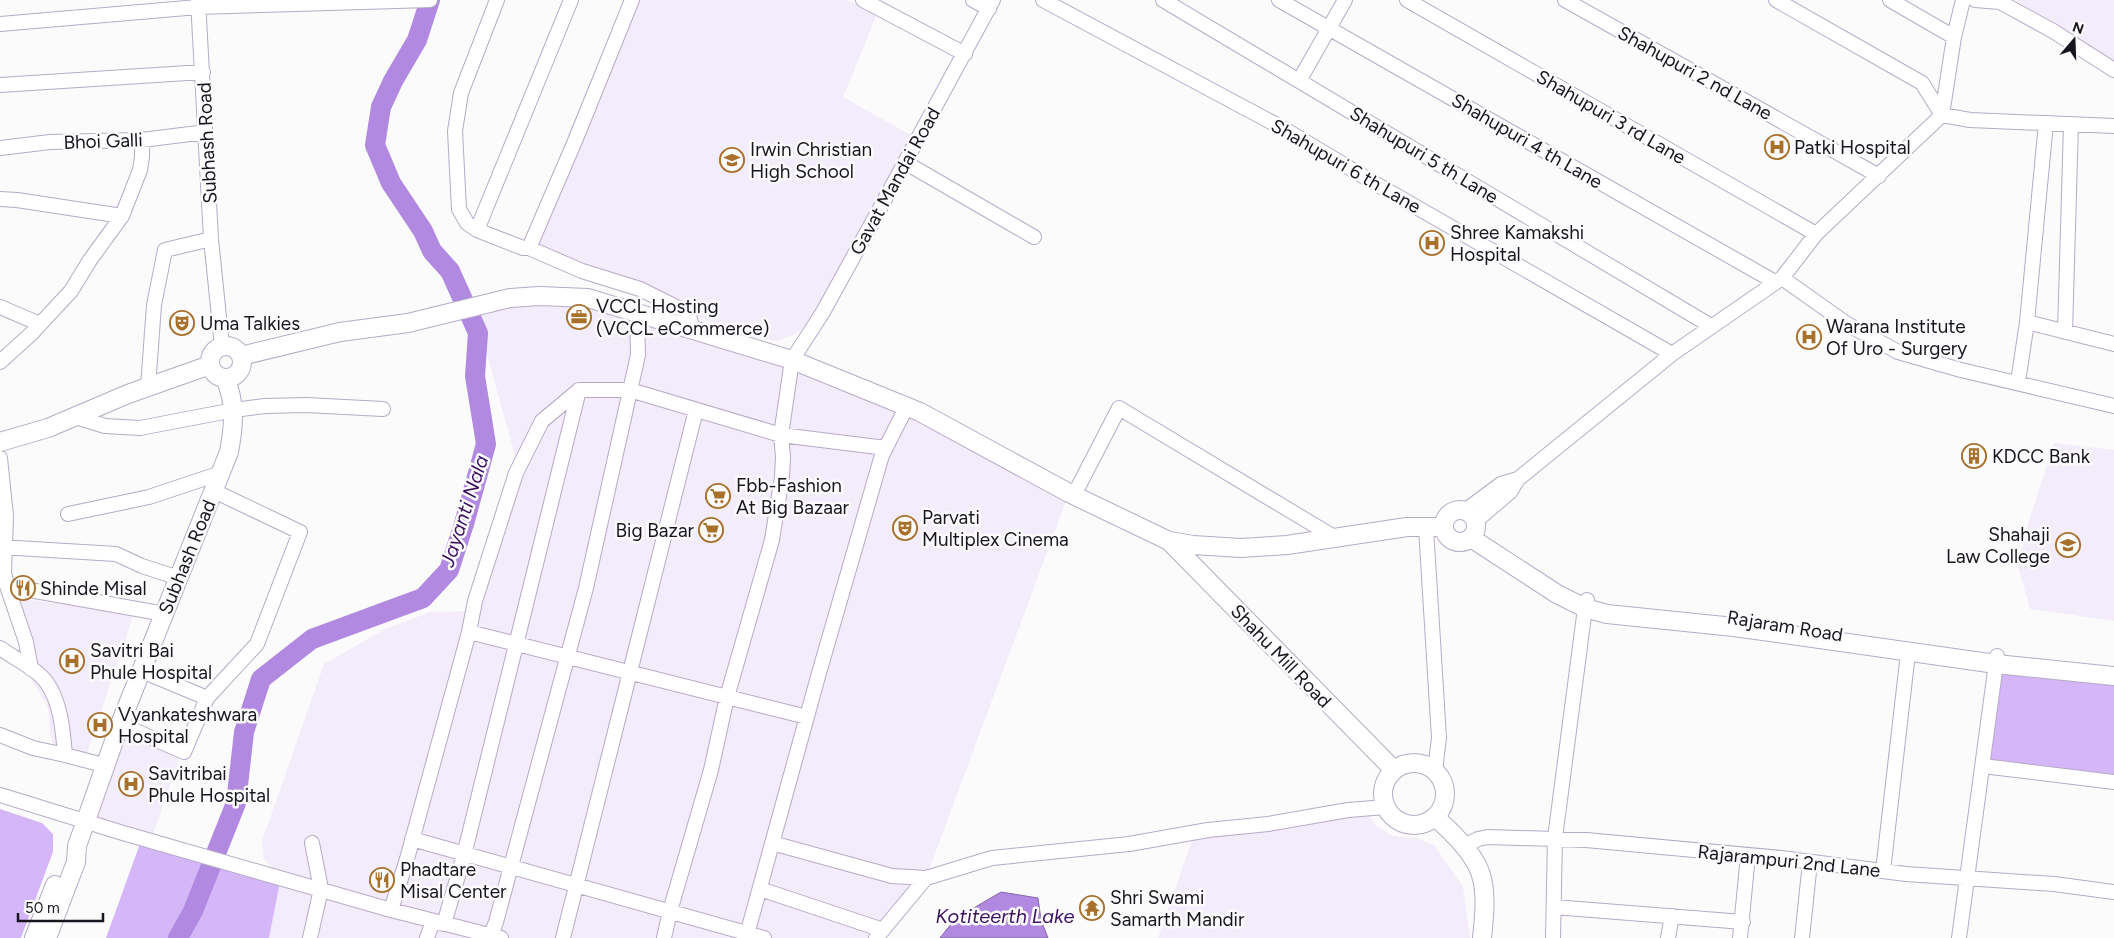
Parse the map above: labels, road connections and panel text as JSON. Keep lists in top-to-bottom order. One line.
{"streets":{"main road":["Subhash Road","Rajaram Road","Shahu Mill Road"],"street":["Shahupuri 2 nd Lane","Shahupuri 3 rd Lane","Bhoi Galli","Shahupuri 4 th Lane","Shahupuri 5 th Lane","Shahupuri 6 th Lane","Gavat Mandai Road","Rajarampuri 2nd Lane"]},"crossings":[["Bhoi Galli","Subhash Road"]],"water":["Jayanti Nala","Kotiteerth Lake"],"places":{"hospital":["Patki Hospital","Shree Kamakshi Hospital","Warana Institute Of Uro - Surgery","Savitri Bai Phule Hospital","Vyankateshwara Hospital","Savitribai Phule Hospital"],"school or university":["Irwin Christian High School","Shahaji Law College"],"office":["VCCL Hosting (VCCL eCommerce)"],"theatre":["Uma Talkies","Parvati Multiplex Cinema"],"building":["KDCC Bank"],"supermarket":["Fbb-Fashion At Big Bazaar","Big Bazar"],"restaurant":["Shinde Misal","Phadtare Misal Center"],"temple":["Shri Swami Samarth Mandir"]},"scale_bar":"50 m","north":"top"}
